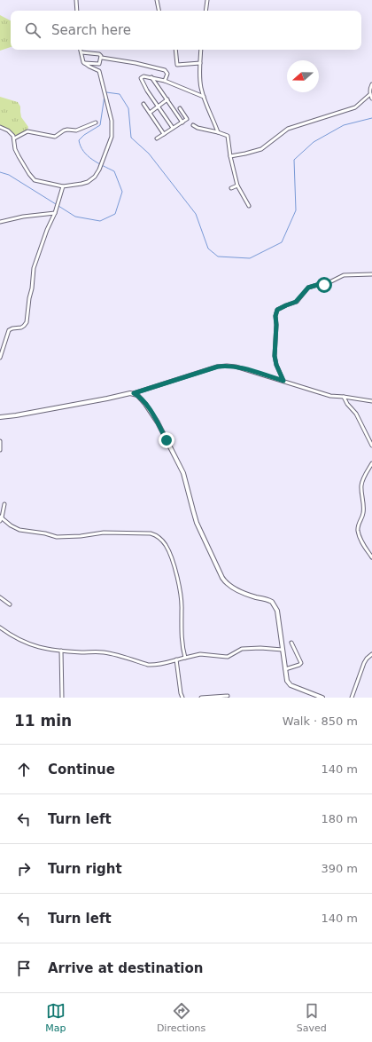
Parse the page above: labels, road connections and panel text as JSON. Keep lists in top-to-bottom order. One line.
{"north":"left","page":{"search":"Search here","heading":["11 min","Walk · 850 m"],"list":[["Continue","140 m"],["Turn left","180 m"],["Turn right","390 m"],["Turn left","140 m"],"Arrive at destination"],"nav":["Map","Directions","Saved"]}}
